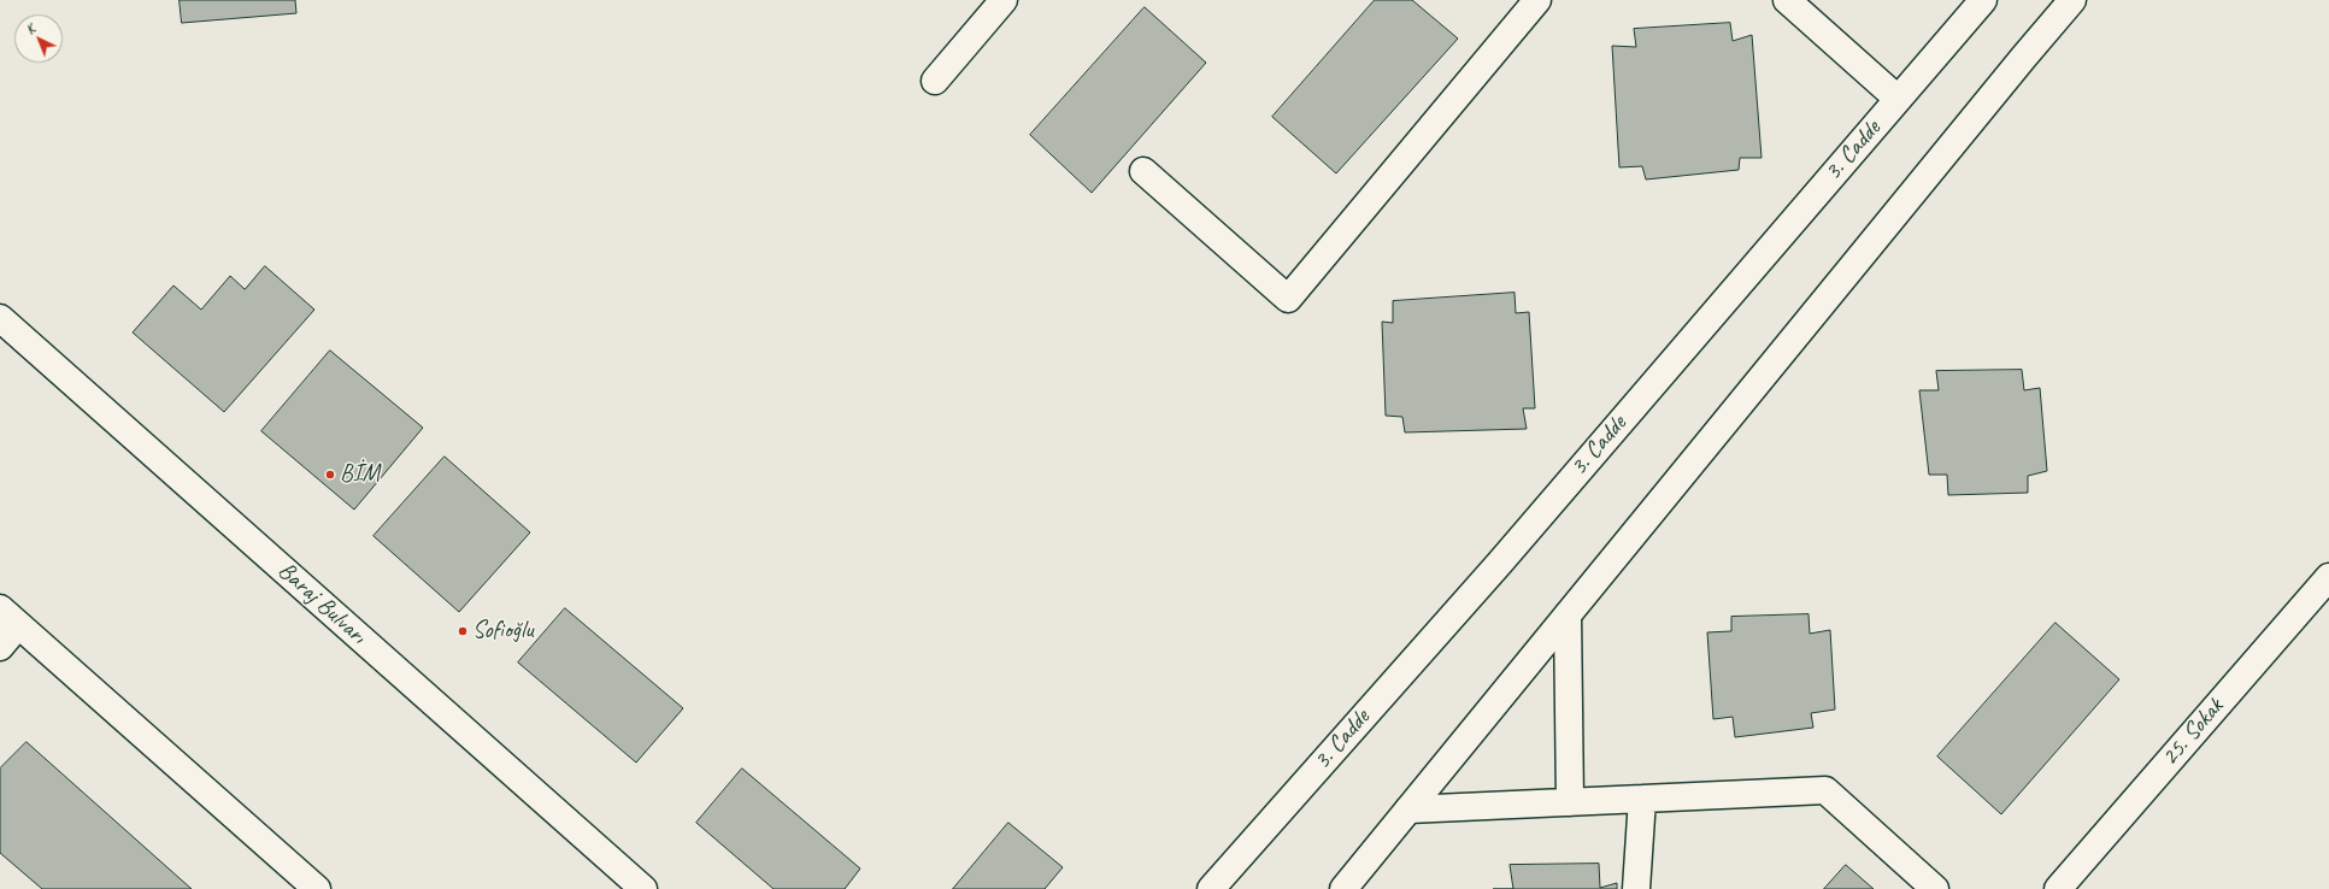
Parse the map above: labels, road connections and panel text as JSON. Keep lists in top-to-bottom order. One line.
{"streets":{"main road":["3. Cadde","Baraj Bulvarı","25. Sokak"]},"places":["BİM","Sofioğlu"],"north":"top left"}
